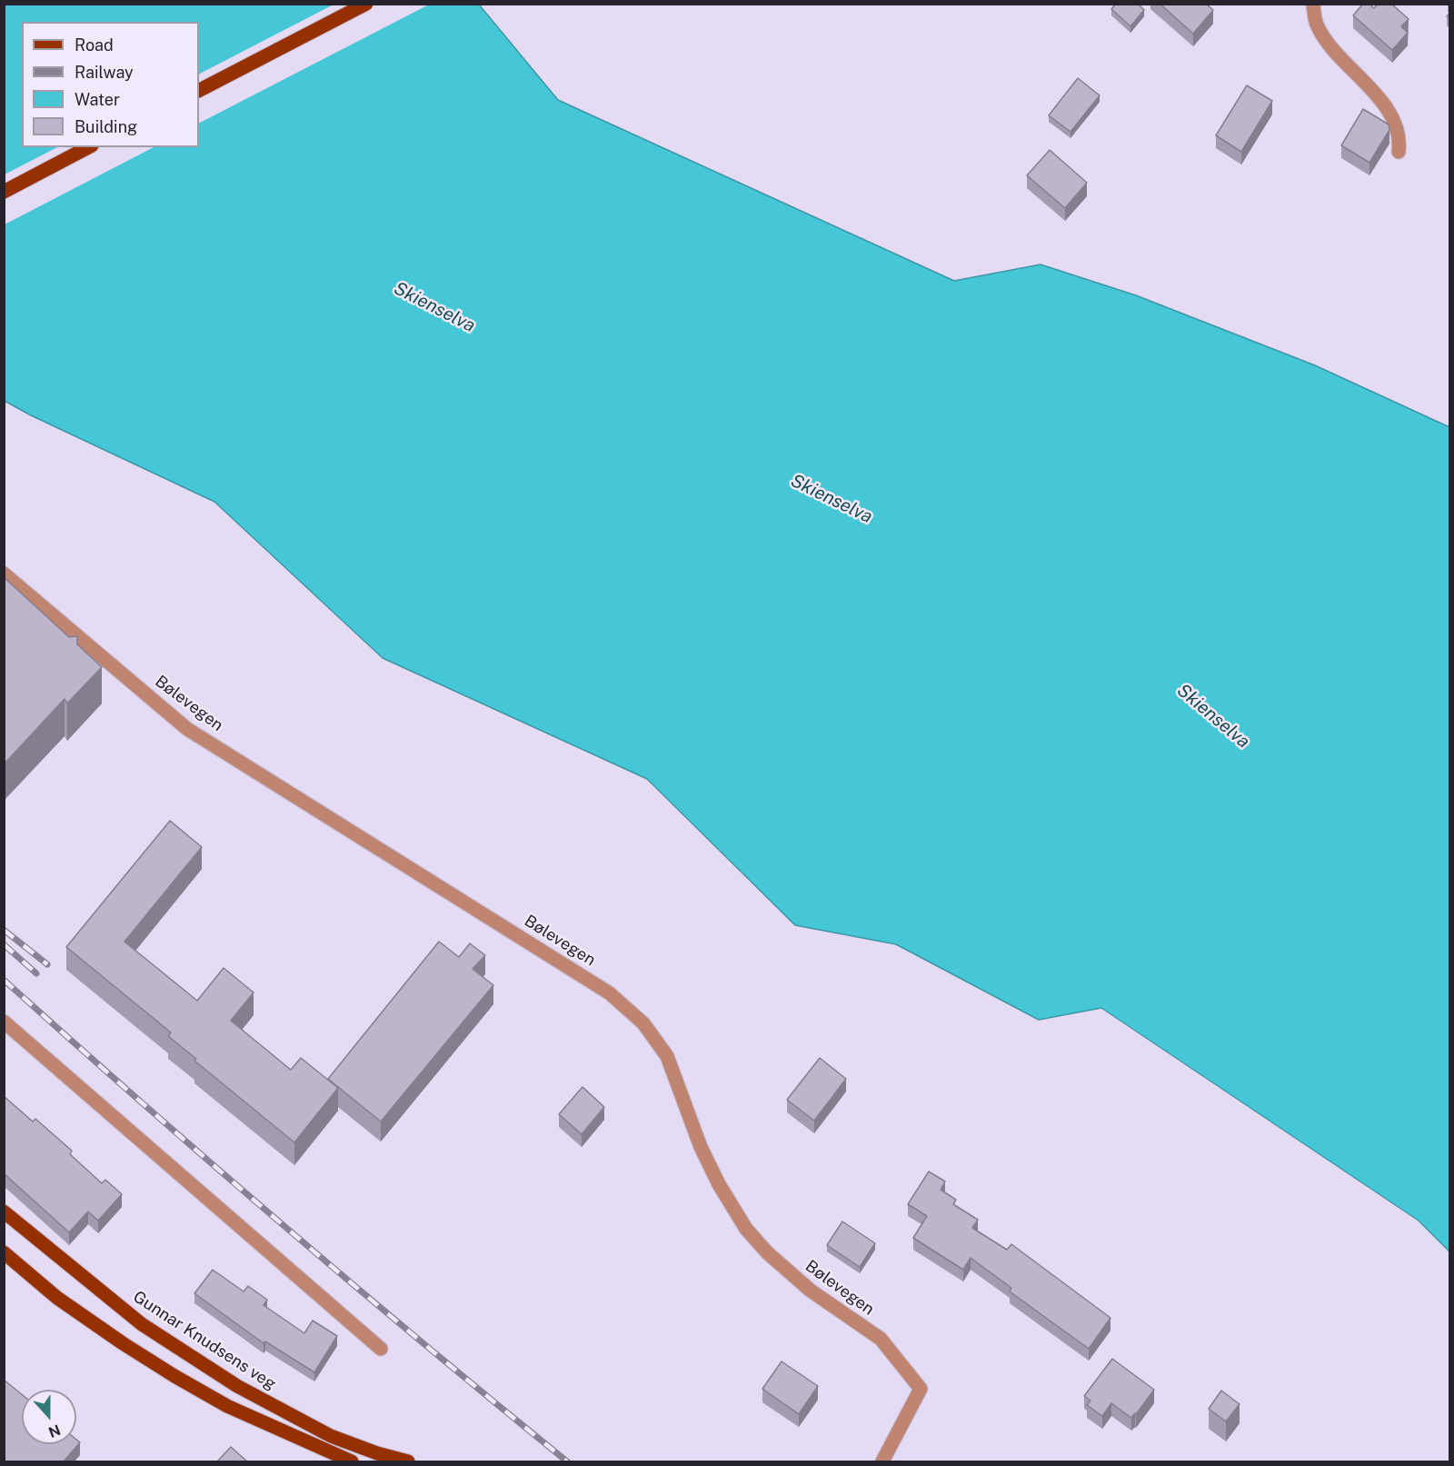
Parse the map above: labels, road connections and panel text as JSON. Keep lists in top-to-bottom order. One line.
{"streets":{"main road":["Gunnar Knudsens veg"],"street":["Bølevegen"]},"water":["Skienselva"],"legend":["Road","Railway","Water","Building"],"north":"bottom"}
